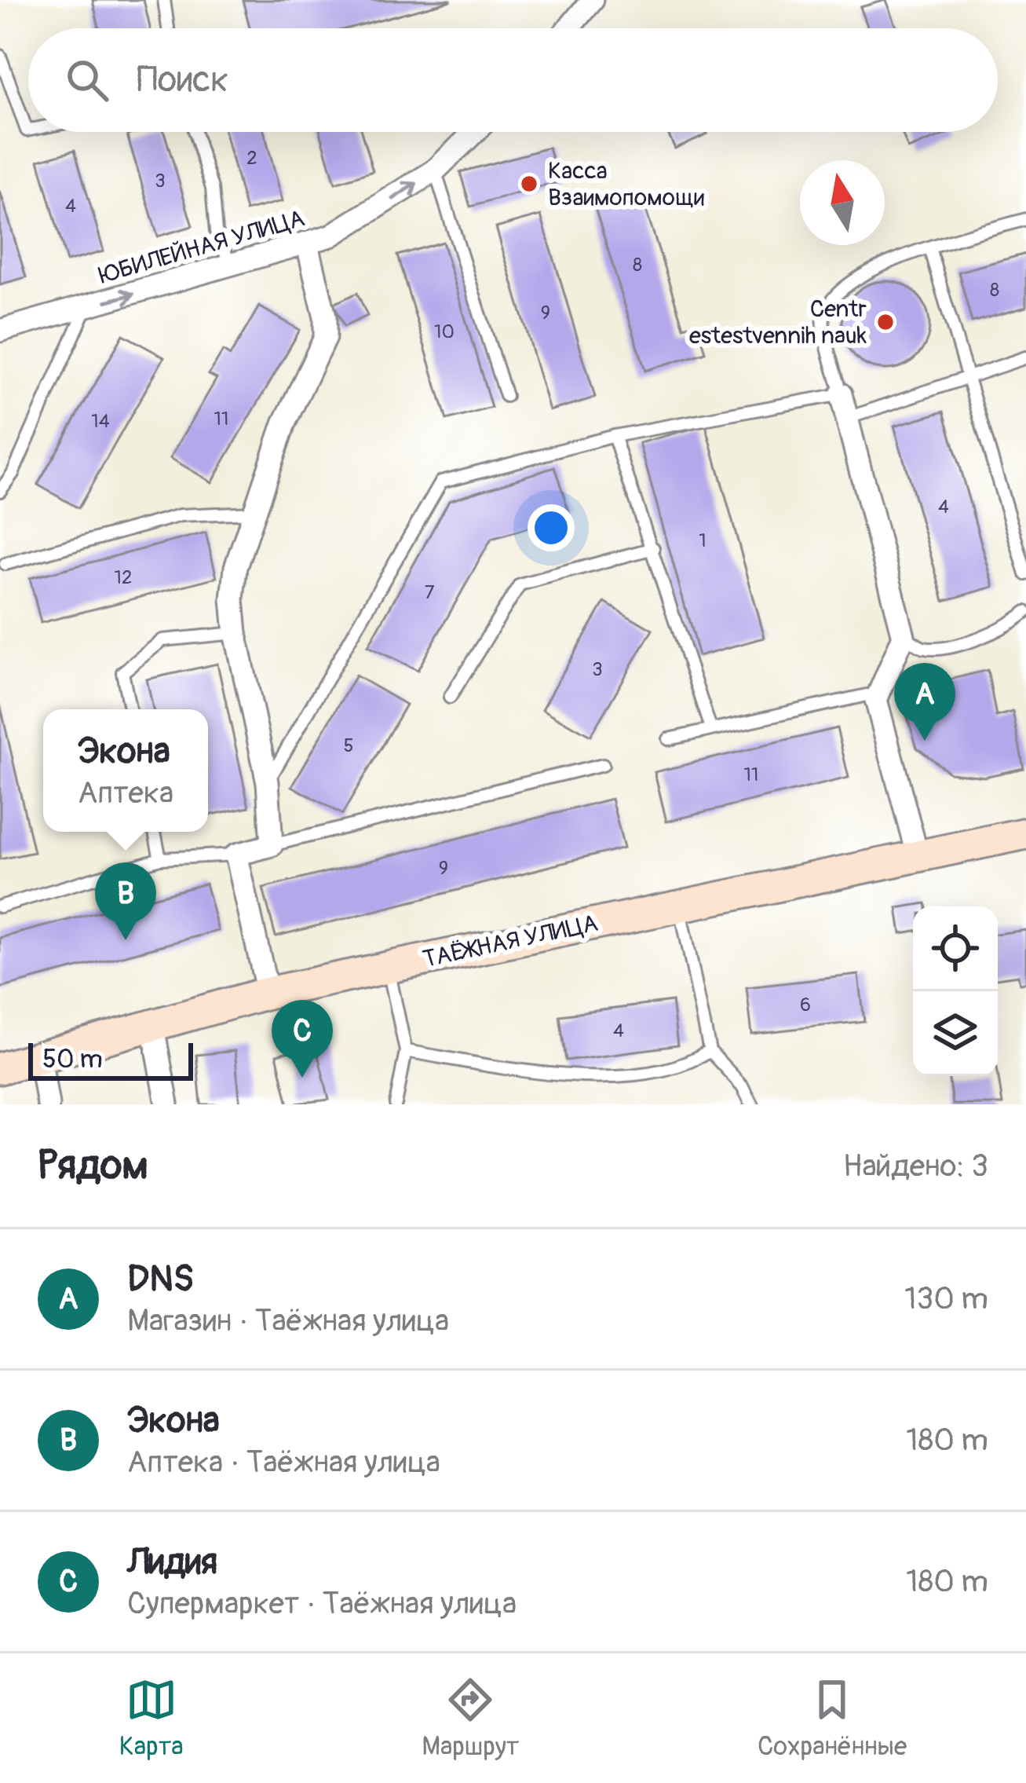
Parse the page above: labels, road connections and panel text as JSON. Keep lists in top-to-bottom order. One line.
{"streets":{"main road":["ТАЁЖНАЯ УЛИЦА"],"street":["ЮБИЛЕЙНАЯ УЛИЦА"]},"one_way":["ЮБИЛЕЙНАЯ УЛИЦА"],"places":["Касса Взаимопомощи","Centr estestvennih nauk"],"house_numbers":["2","3","4","8","8","9","10","11","14","4","1","12","7","3","5","11","9","6","4"],"scale_bar":"50 m","north":"top","page":{"search":"Поиск","pins":["A","B","C"],"popup":["Экона","Аптека"],"scale":"50 m","heading":["Рядом","Найдено: 3"],"list":[{"mark":"A","name":"DNS","note":"Магазин · Таёжная улица","value":"130 m"},{"mark":"B","name":"Экона","note":"Аптека · Таёжная улица","value":"180 m"},{"mark":"C","name":"Лидия","note":"Супермаркет · Таёжная улица","value":"180 m"}],"nav":["Карта","Маршрут","Сохранённые"]}}
